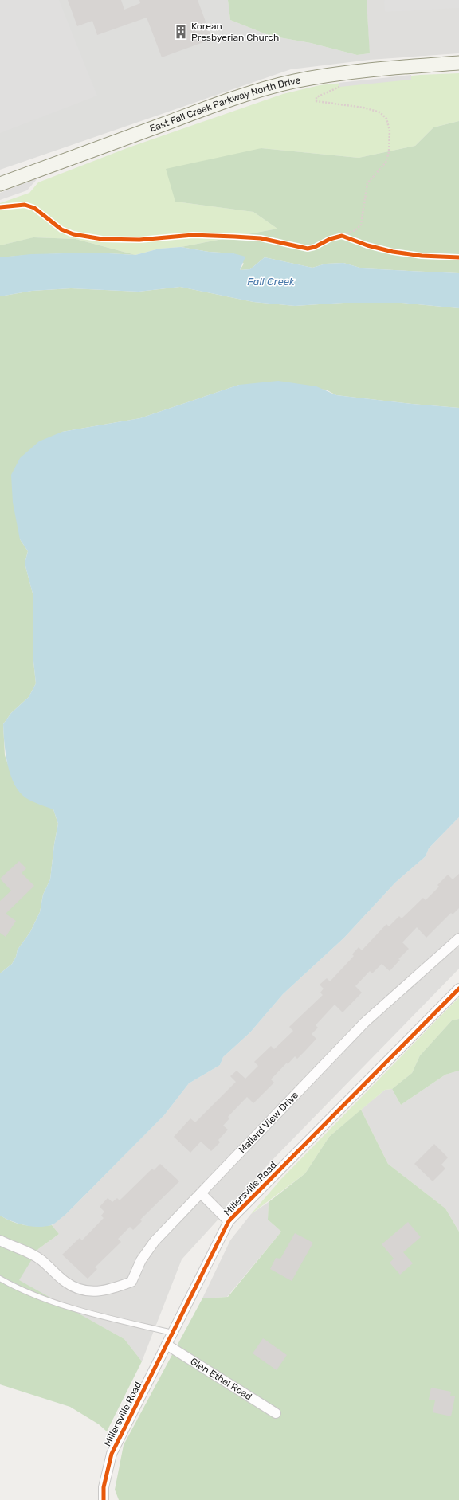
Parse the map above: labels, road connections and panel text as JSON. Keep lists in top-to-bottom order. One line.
{"streets":{"main road":["East Fall Creek Parkway North Drive"],"street":["Mallard View Drive","Millersville Road","Glen Ethel Road"]},"crossings":[["Millersville Road","Glen Ethel Road"]],"water":["Fall Creek"],"places":{"building":["Korean Presbyerian Church"]}}
